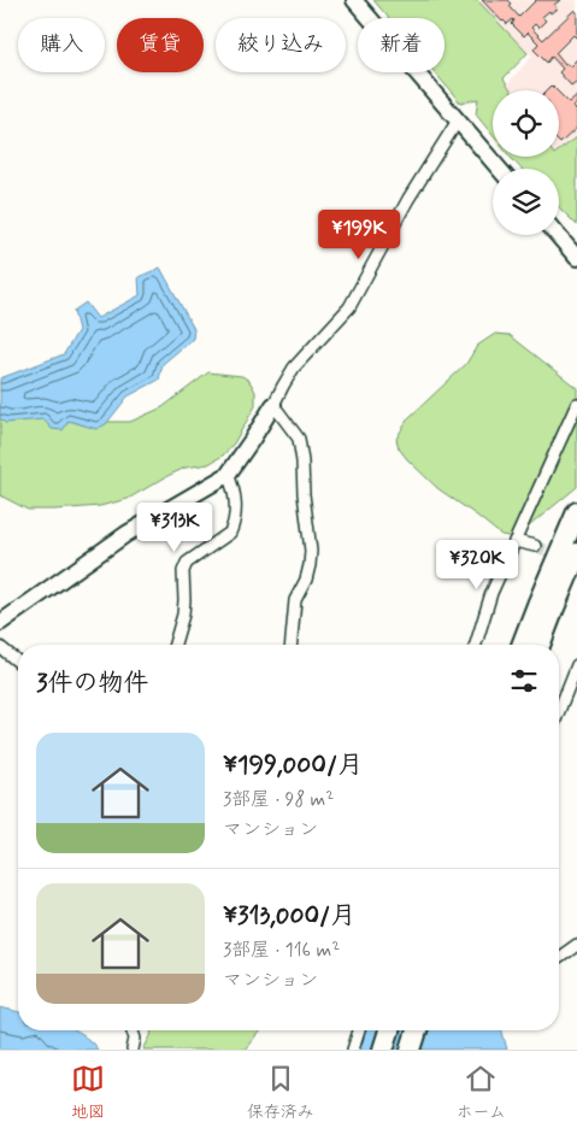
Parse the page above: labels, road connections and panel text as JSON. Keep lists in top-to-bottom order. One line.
{"page":{"chip":["購入","賃貸","絞り込み","新着"],"price":["¥199K","¥313K","¥320K"],"heading":"3件の物件","list":[{"name":"¥199,000/月","note":"3部屋 · 98 m² · マンション"},{"name":"¥313,000/月","note":"3部屋 · 116 m² · マンション"}],"tabs":["地図","保存済み","ホーム"]}}
